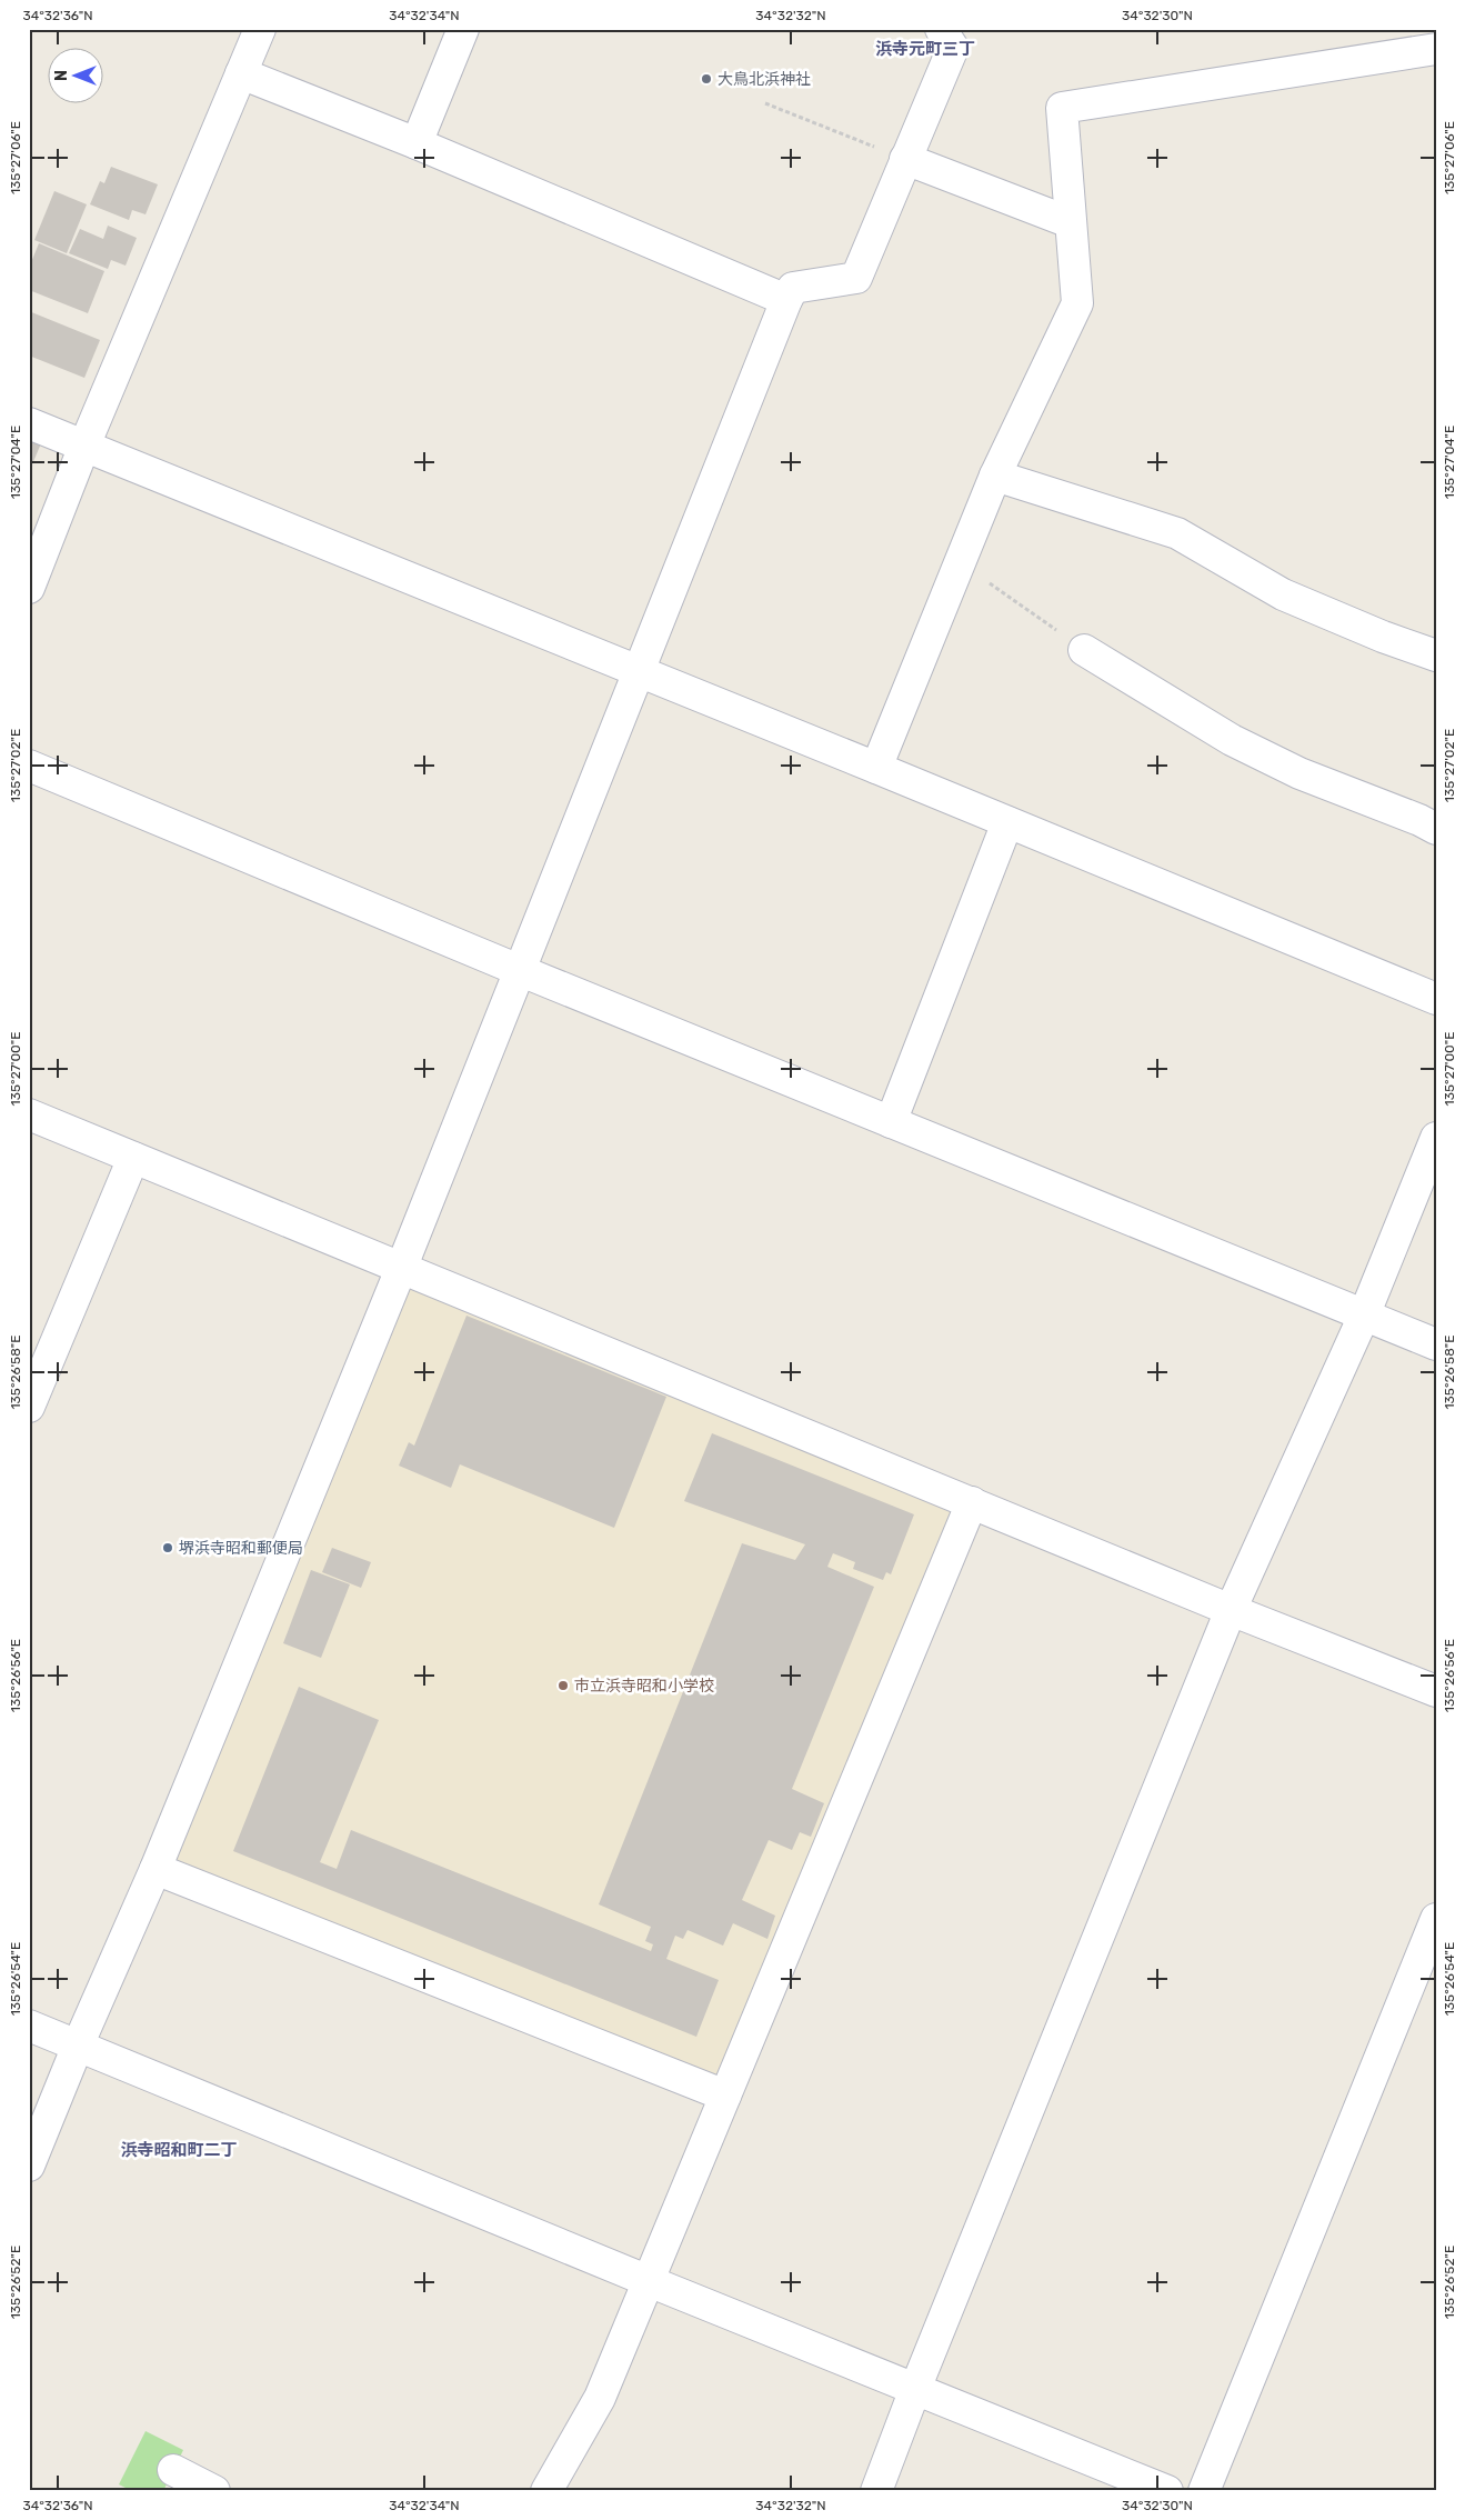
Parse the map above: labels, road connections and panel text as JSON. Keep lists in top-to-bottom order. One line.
{"districts":["浜寺元町三丁","浜寺昭和町二丁"],"places":["大鳥北浜神社","堺浜寺昭和郵便局","市立浜寺昭和小学校"],"north":"left","coordinates":["34°32'36\"N","34°32'34\"N","34°32'32\"N","34°32'30\"N","135°27'06\"E","135°27'04\"E","135°27'02\"E","135°27'00\"E","135°26'58\"E","135°26'56\"E","135°26'54\"E","135°26'52\"E"]}
